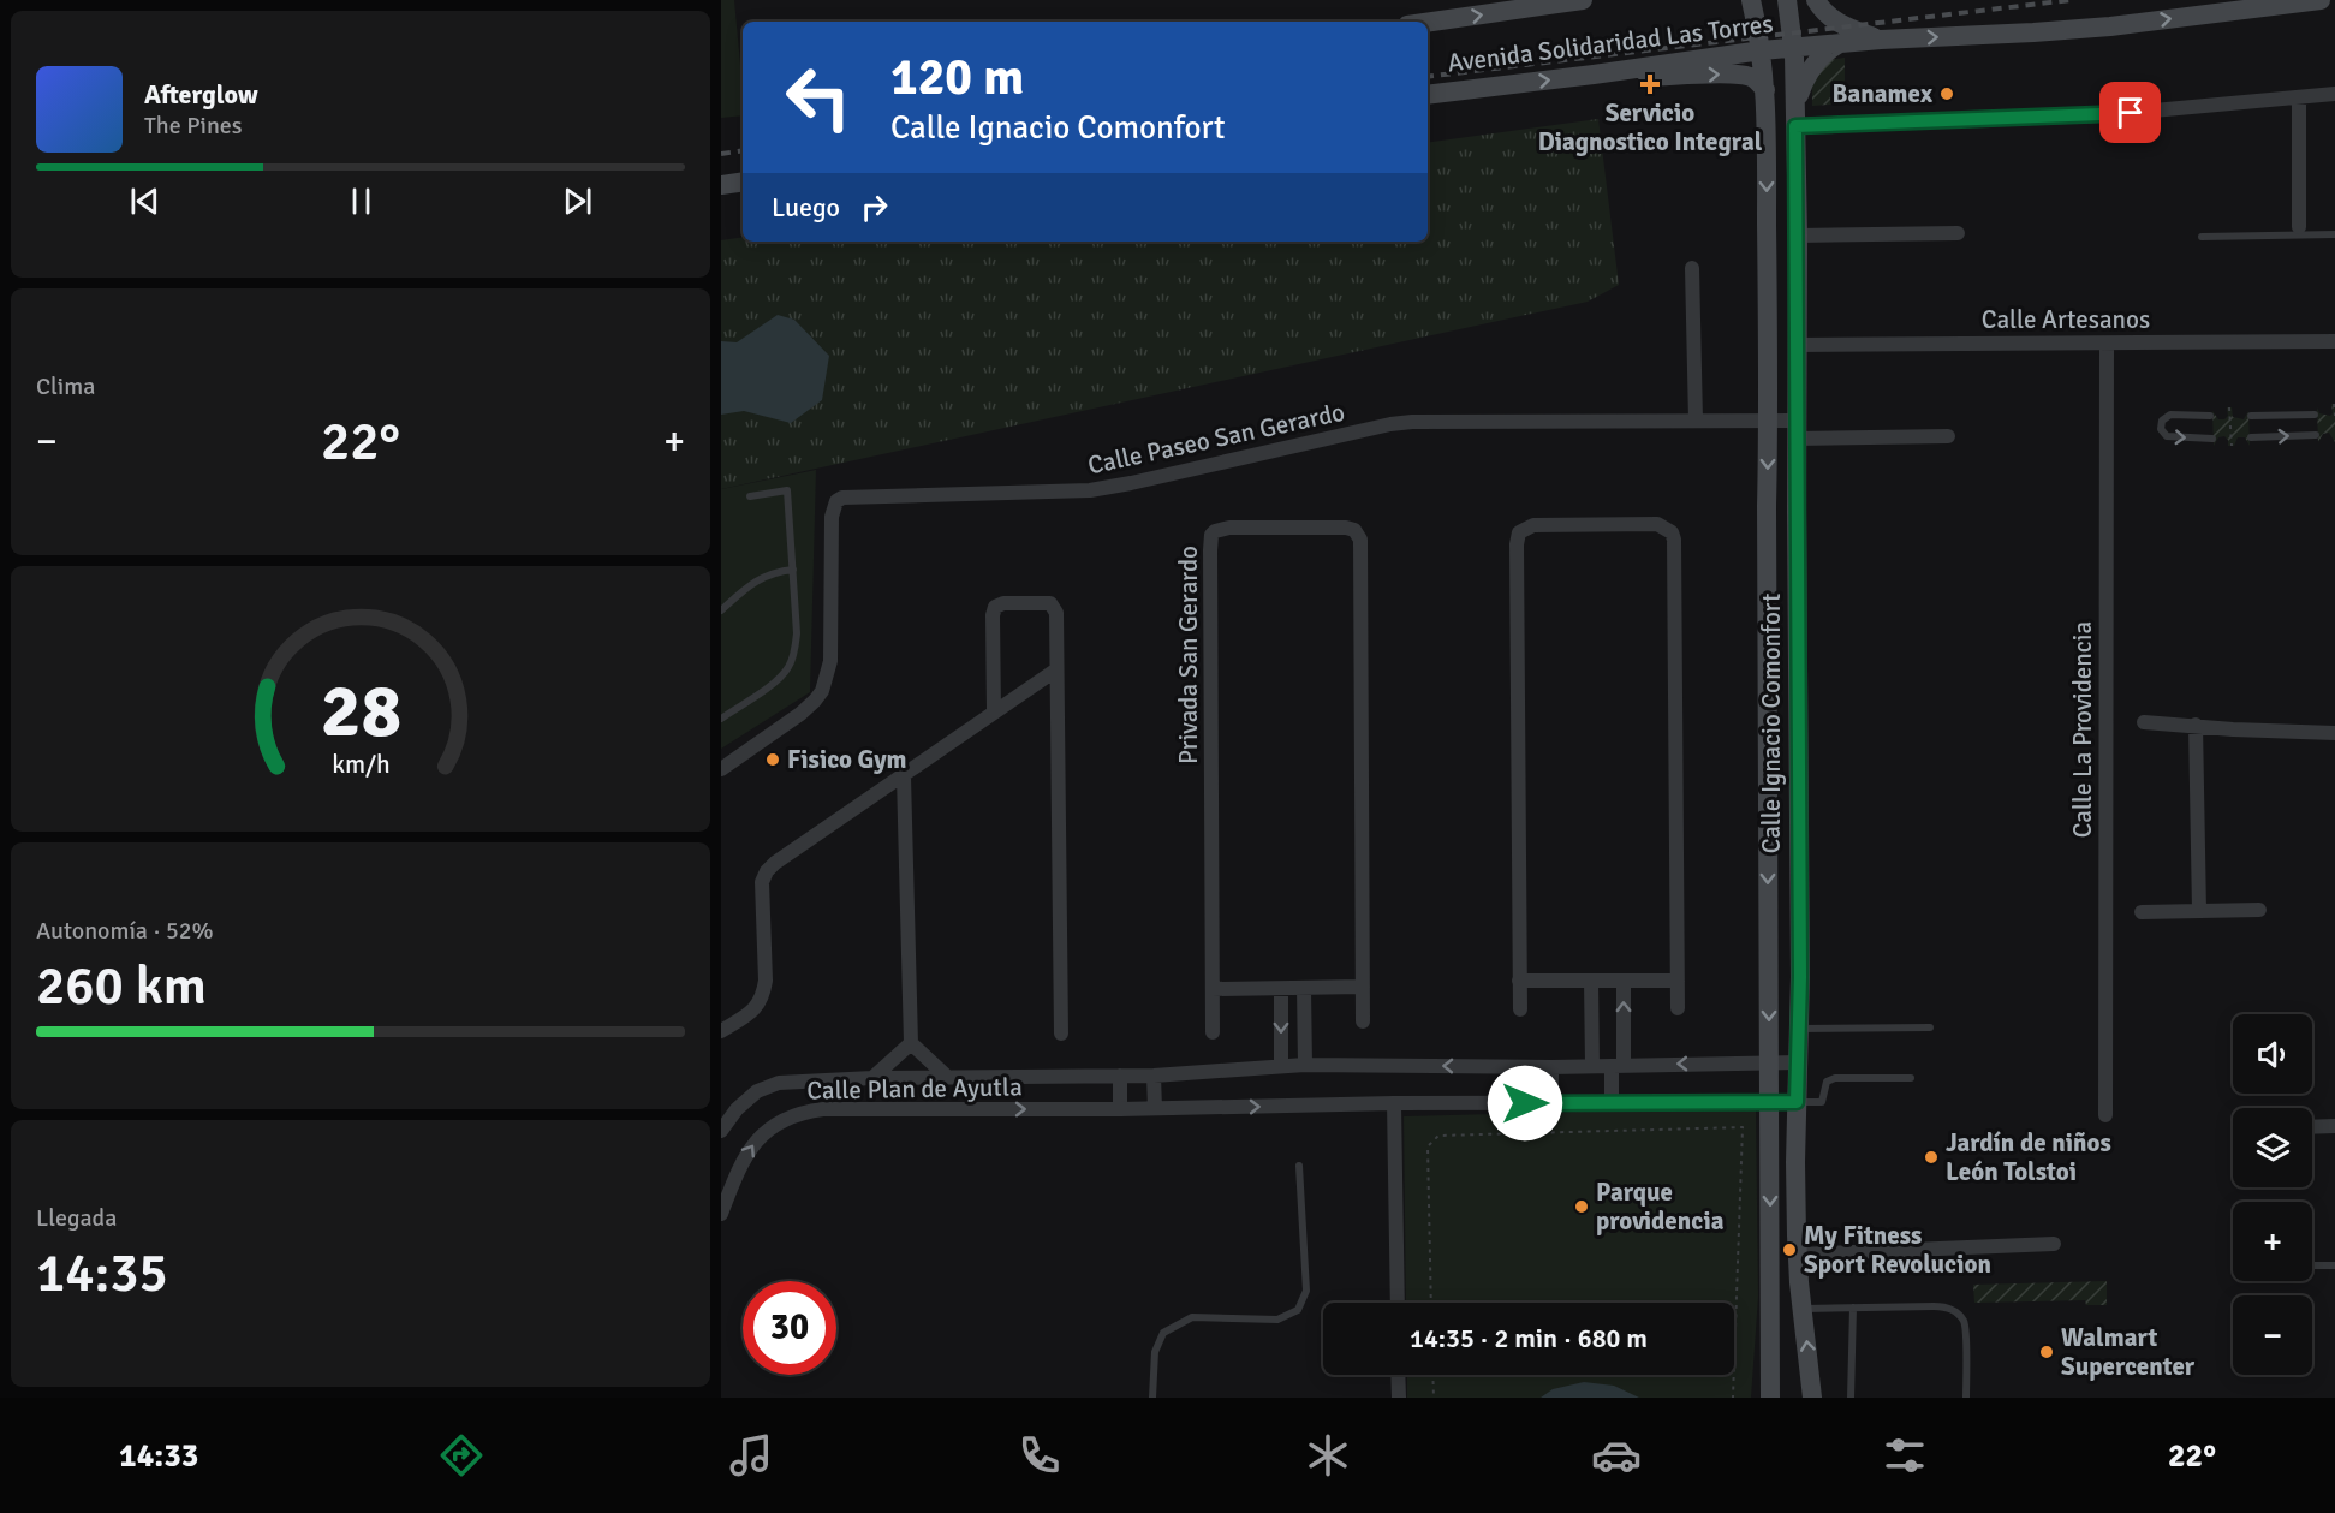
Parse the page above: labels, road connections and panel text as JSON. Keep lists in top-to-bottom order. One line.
{"streets":{"main road":["Avenida Solidaridad Las Torres","Calle Ignacio Comonfort"],"street":["Calle Artesanos","Calle Paseo San Gerardo","Privada San Gerardo","Calle La Providencia","Calle Plan de Ayutla"]},"crossings":[["Avenida Solidaridad Las Torres","Calle Ignacio Comonfort"],["Calle Artesanos","Calle Ignacio Comonfort"],["Calle Artesanos","Calle La Providencia"],["Calle Paseo San Gerardo","Calle Ignacio Comonfort"],["Calle Ignacio Comonfort","Calle Plan de Ayutla"]],"one_way":["Avenida Solidaridad Las Torres"],"places":{"health":["Servicio Diagnostico Integral"],"other":["Banamex","Fisico Gym","Jardín de niños León Tolstoi","Parque providencia","My Fitness Sport Revolucion","Walmart Supercenter"]},"page":{"turn":["120 m","Calle Ignacio Comonfort"],"song":["Afterglow","The Pines"],"then":"Luego","tile":["Clima",["Autonomía · 52%","260 km"],["Llegada","14:35"]],"heat":["−","22°","+"],"map_buttons":["+","−"],"limit":"30","trip":"14:35 · 2 min · 680 m","tabs":["14:33","22°"],"gauge":["28","km/h"]}}
